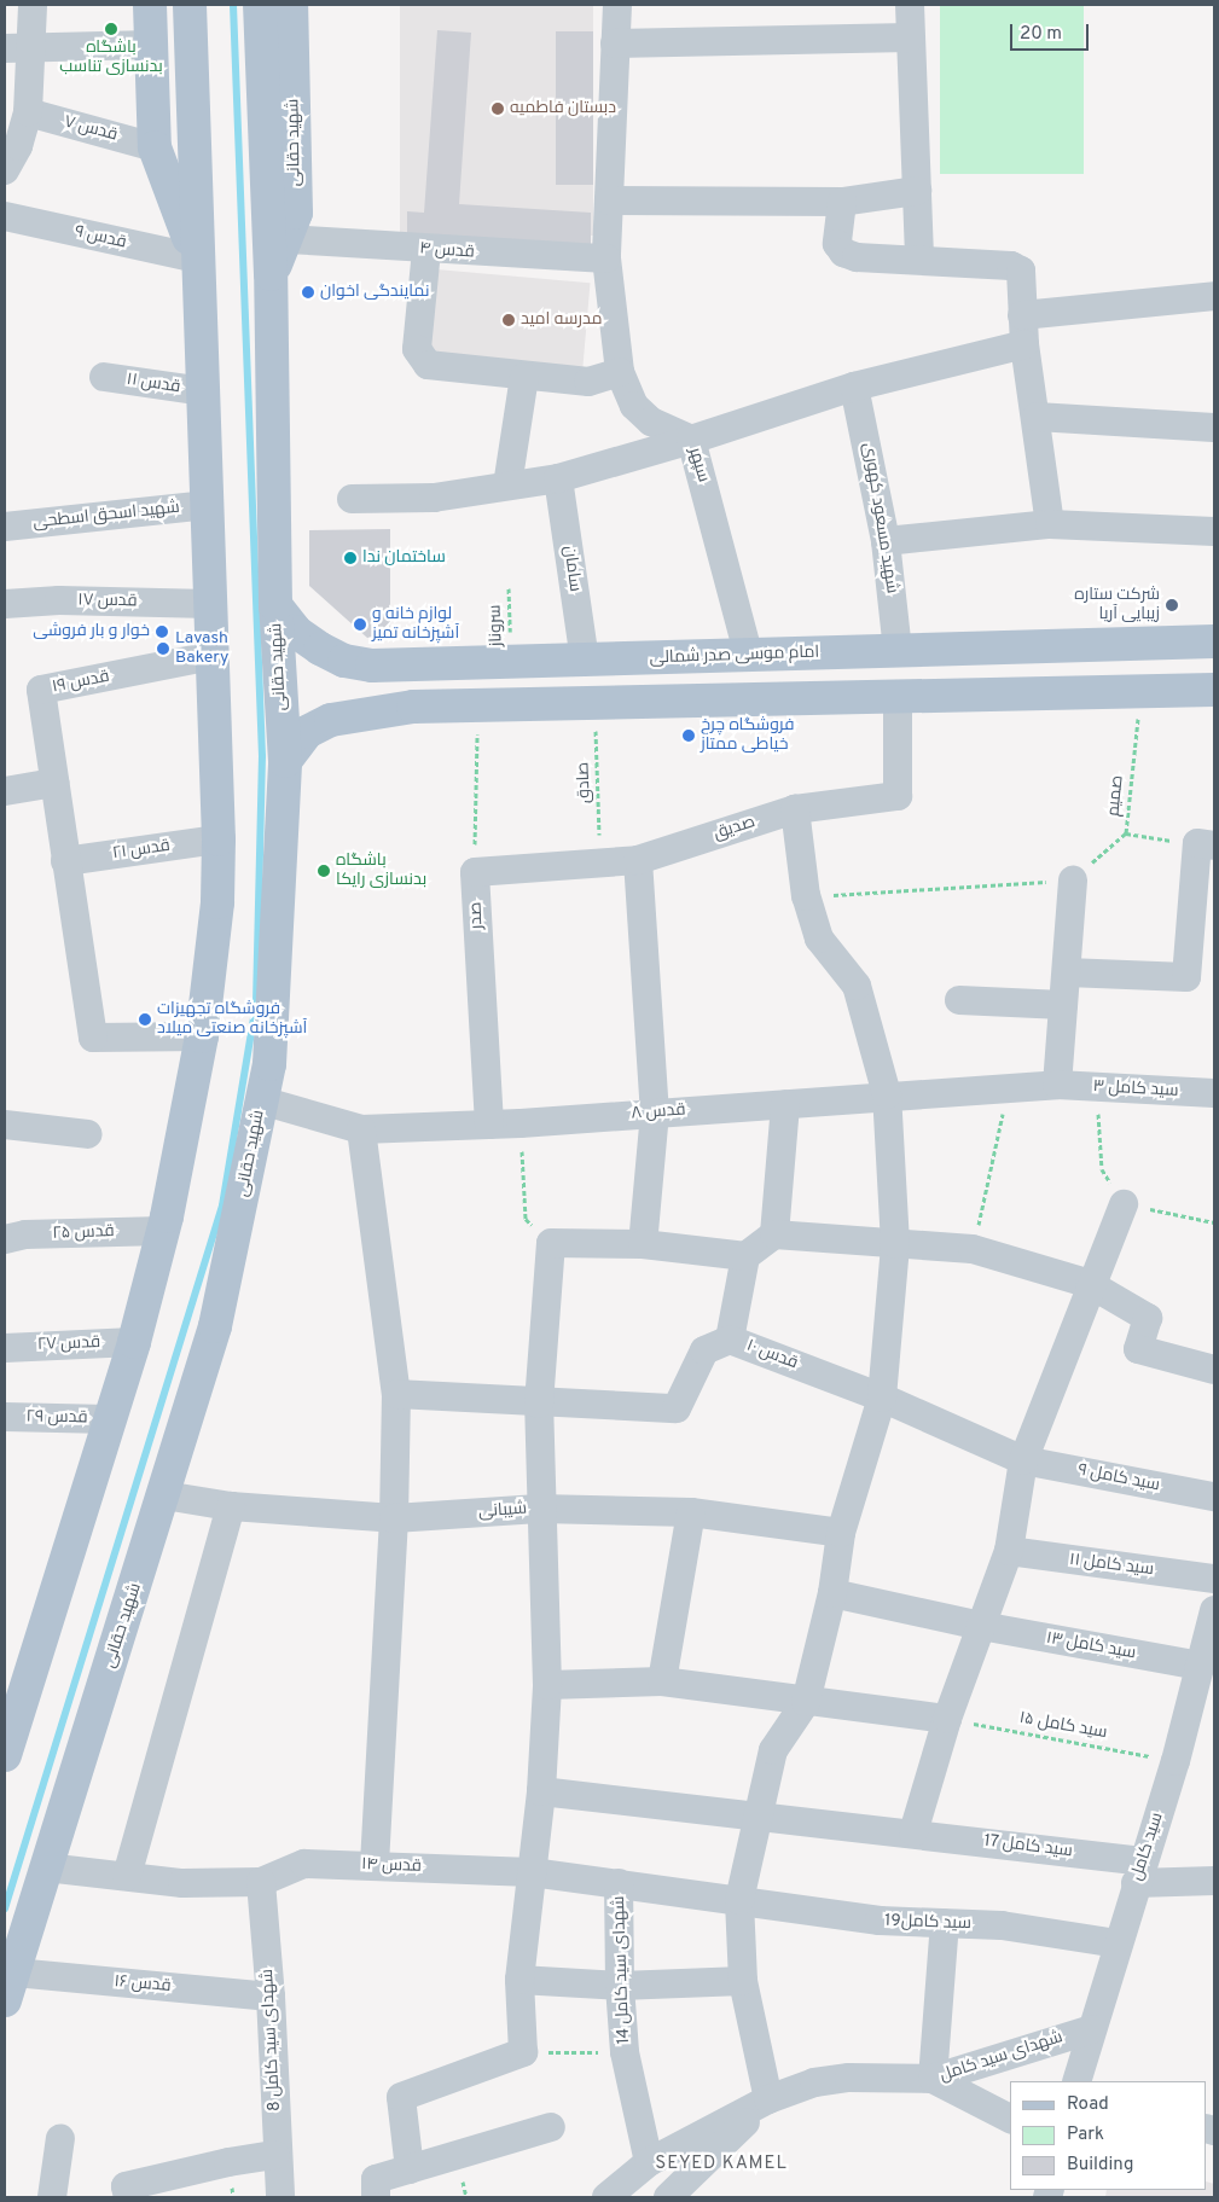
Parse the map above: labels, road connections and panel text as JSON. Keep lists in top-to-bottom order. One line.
{"streets":{"main road":["شهید حقانی","امام موسی صدر شمالی"],"street":["قدس ۷","قدس ۹","قدس ۴","قدس ۱۱","سپهر","شهید اسحق اسطحی","شهید مسعود کهوری","سامان","قدس ۱۷","قدس ۱۹","صدیق","قدس ۲۱","صدر","سید کامل ۳","قدس ۸","قدس ۲۵","قدس ۲۷","قدس ۱۰","قدس ۲۹","سید کامل ۹","شیبانی","سید کامل ۱۱","سید کامل ۱۳","سید کامل 17","سید کامل","قدس ۱۴","سید کامل19","شهدای سید کامل 14","قدس ۱۶","شهدای سید کامل 8","شهدای سید کامل"],"path":["سروناز","صادق","صمیم","سید کامل ۱۵"]},"crossings":[["شهید حقانی","قدس ۴"],["شهید حقانی","امام موسی صدر شمالی"],["شهید حقانی","قدس ۸"],["شهید حقانی","شیبانی"],["شهید حقانی","قدس ۱۴"],["شهید حقانی","قدس ۱۶"],["سپهر","شهید مسعود کهوری"],["سپهر","امام موسی صدر شمالی"],["شهید مسعود کهوری","امام موسی صدر شمالی"],["سامان","امام موسی صدر شمالی"],["سروناز","امام موسی صدر شمالی"],["صادق","صدیق"],["صدیق","صدر"],["صدر","قدس ۸"],["سید کامل ۳","قدس ۸"],["قدس ۱۰","سید کامل ۹"],["سید کامل ۱۳","سید کامل"],["سید کامل ۱۵","سید کامل"],["سید کامل 17","سید کامل"],["سید کامل","سید کامل19"],["سید کامل","شهدای سید کامل"],["قدس ۱۴","سید کامل19"],["قدس ۱۴","شهدای سید کامل 14"],["قدس ۱۴","شهدای سید کامل 8"],["شهدای سید کامل 14","شهدای سید کامل"],["قدس ۱۶","شهدای سید کامل 8"]],"districts":["SEYED KAMEL"],"places":["باشگاه بدنسازی تناسب","دبستان فاطمیه","نمایندگی اخوان","مدرسه امید","ساختمان ندا","شرکت ستاره زیبایی آریا","لوازم خانه و آشپزخانه تمیز","خوار و بار فروشی","Lavash Bakery","فروشگاه چرخ خیاطی ممتاز","باشگاه بدنسازی رایکا","فروشگاه تجهیزات آشپزخانه صنعتی میلاد"],"legend":["Road","Park","Building"],"scale_bar":"20 m"}
